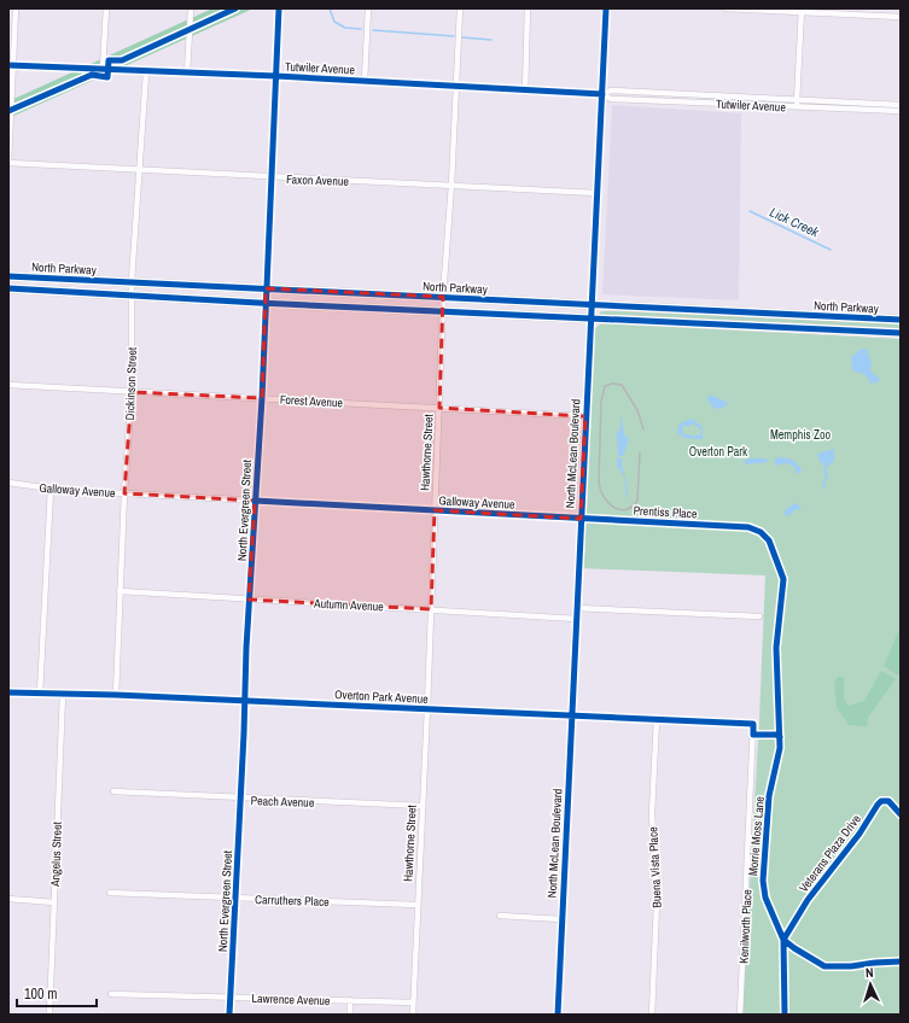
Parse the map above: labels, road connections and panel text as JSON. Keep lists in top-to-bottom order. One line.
{"streets":{"main road":["North Parkway","North McLean Boulevard"],"street":["Tutwiler Avenue","Faxon Avenue","Dickinson Street","Forest Avenue","Hawthorne Street","Galloway Avenue","North Evergreen Street","Prentiss Place","Autumn Avenue","Overton Park Avenue","Peach Avenue","Morrie Moss Lane","Veterans Plaza Drive","Angelus Street","Buena Vista Place","Carruthers Place","Kenilworth Place","Lawrence Avenue"]},"crossings":[["Tutwiler Avenue","Dickinson Street"],["Tutwiler Avenue","Hawthorne Street"],["Tutwiler Avenue","North McLean Boulevard"],["Tutwiler Avenue","North Evergreen Street"],["Faxon Avenue","Dickinson Street"],["Faxon Avenue","Hawthorne Street"],["Faxon Avenue","North McLean Boulevard"],["Faxon Avenue","North Evergreen Street"],["North Parkway","Dickinson Street"],["North Parkway","Hawthorne Street"],["North Parkway","North McLean Boulevard"],["North Parkway","North Evergreen Street"],["Dickinson Street","Forest Avenue"],["Dickinson Street","Galloway Avenue"],["Dickinson Street","Autumn Avenue"],["Dickinson Street","Overton Park Avenue"],["Forest Avenue","Hawthorne Street"],["Forest Avenue","North McLean Boulevard"],["Forest Avenue","North Evergreen Street"],["Hawthorne Street","Galloway Avenue"],["Hawthorne Street","Autumn Avenue"],["Hawthorne Street","Overton Park Avenue"],["Hawthorne Street","Peach Avenue"],["Hawthorne Street","Carruthers Place"],["Hawthorne Street","Lawrence Avenue"],["North McLean Boulevard","Galloway Avenue"],["North McLean Boulevard","Prentiss Place"],["North McLean Boulevard","Autumn Avenue"],["North McLean Boulevard","Overton Park Avenue"],["Galloway Avenue","North Evergreen Street"],["Galloway Avenue","Prentiss Place"],["North Evergreen Street","Autumn Avenue"],["North Evergreen Street","Overton Park Avenue"],["North Evergreen Street","Peach Avenue"],["North Evergreen Street","Carruthers Place"],["North Evergreen Street","Lawrence Avenue"],["Prentiss Place","Morrie Moss Lane"],["Overton Park Avenue","Angelus Street"],["Overton Park Avenue","Buena Vista Place"],["Overton Park Avenue","Kenilworth Place"],["Morrie Moss Lane","Veterans Plaza Drive"]],"water":["Lick Creek"],"parks":["Memphis Zoo","Overton Park"],"scale_bar":"100 m","north":"top"}
